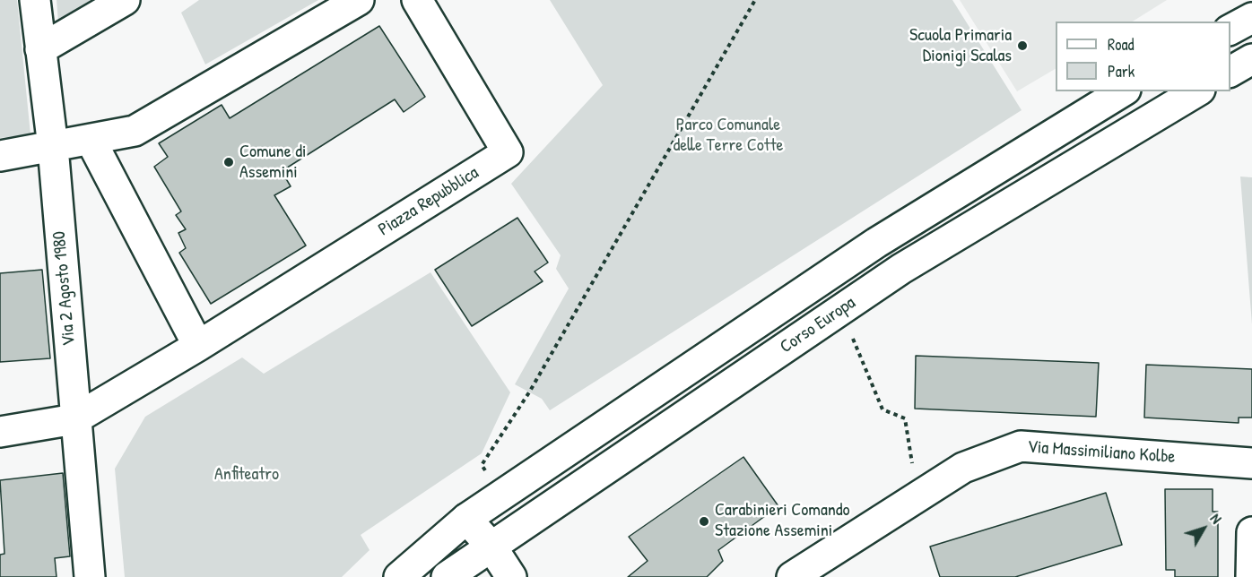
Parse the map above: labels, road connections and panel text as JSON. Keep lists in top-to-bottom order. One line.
{"streets":{"street":["Piazza Repubblica","Via 2 Agosto 1980","Corso Europa","Via Massimiliano Kolbe"]},"crossings":[["Piazza Repubblica","Via 2 Agosto 1980"]],"parks":["Parco Comunale delle Terre Cotte","Anfiteatro"],"places":["Scuola Primaria Dionigi Scalas","Comune di Assemini","Carabinieri Comando Stazione Assemini"],"legend":["Road","Park"],"north":"top right"}
